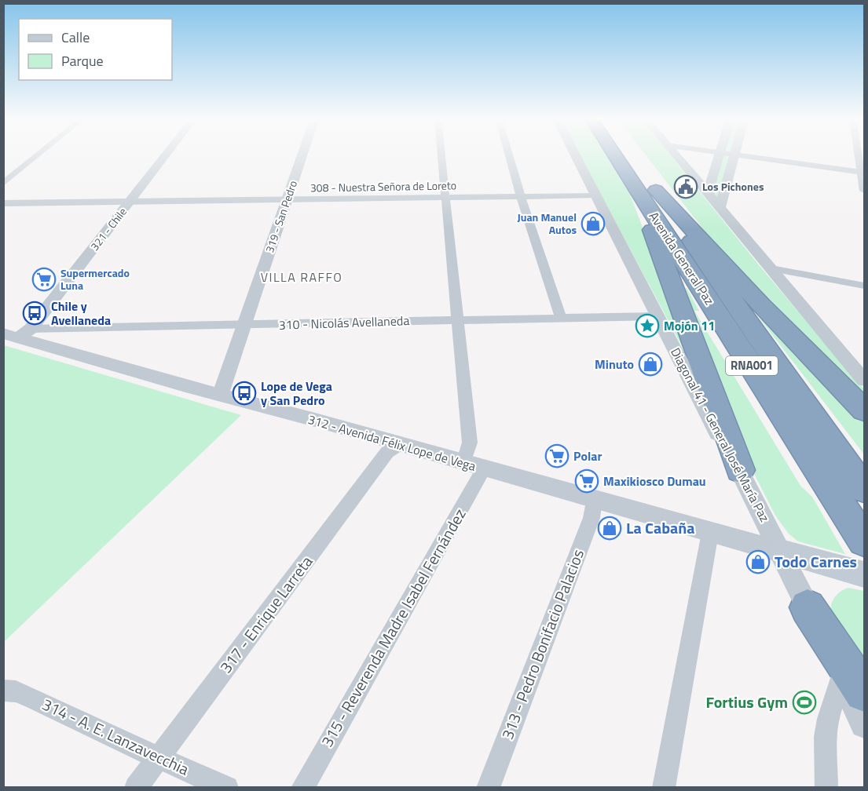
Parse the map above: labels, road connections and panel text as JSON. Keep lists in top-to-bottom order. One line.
{"streets":{"highway":["Avenida General Paz","RNA001"],"street":["308 - Nuestra Señora de Loreto","319 - San Pedro","321 - Chile","310 - Nicolás Avellaneda","Diagonal 41 - General José María Paz","312 - Avenida Félix Lope de Vega","317 - Enrique Larreta","315 - Reverenda Madre Isabel Fernández","313 - Pedro Bonifacio Palacios","314 - A. E. Lanzavecchia"]},"crossings":[["308 - Nuestra Señora de Loreto","319 - San Pedro"],["308 - Nuestra Señora de Loreto","321 - Chile"],["308 - Nuestra Señora de Loreto","Diagonal 41 - General José María Paz"],["308 - Nuestra Señora de Loreto","315 - Reverenda Madre Isabel Fernández"],["319 - San Pedro","310 - Nicolás Avellaneda"],["319 - San Pedro","312 - Avenida Félix Lope de Vega"],["321 - Chile","310 - Nicolás Avellaneda"],["321 - Chile","312 - Avenida Félix Lope de Vega"],["310 - Nicolás Avellaneda","Diagonal 41 - General José María Paz"],["310 - Nicolás Avellaneda","312 - Avenida Félix Lope de Vega"],["310 - Nicolás Avellaneda","315 - Reverenda Madre Isabel Fernández"],["Diagonal 41 - General José María Paz","312 - Avenida Félix Lope de Vega"],["312 - Avenida Félix Lope de Vega","317 - Enrique Larreta"],["312 - Avenida Félix Lope de Vega","315 - Reverenda Madre Isabel Fernández"],["312 - Avenida Félix Lope de Vega","313 - Pedro Bonifacio Palacios"],["317 - Enrique Larreta","314 - A. E. Lanzavecchia"]],"districts":["VILLA RAFFO"],"places":{"public building":["Los Pichones"],"shop":["Juan Manuel Autos","Minuto","La Cabaña","Todo Carnes"],"supermarket":["Supermercado Luna","Polar","Maxikiosco Dumau"],"bus stop":["Chile y Avellaneda","Lope de Vega y San Pedro"],"place":["Mojón 11"],"sports":["Fortius Gym"]},"legend":["Calle","Parque"]}
